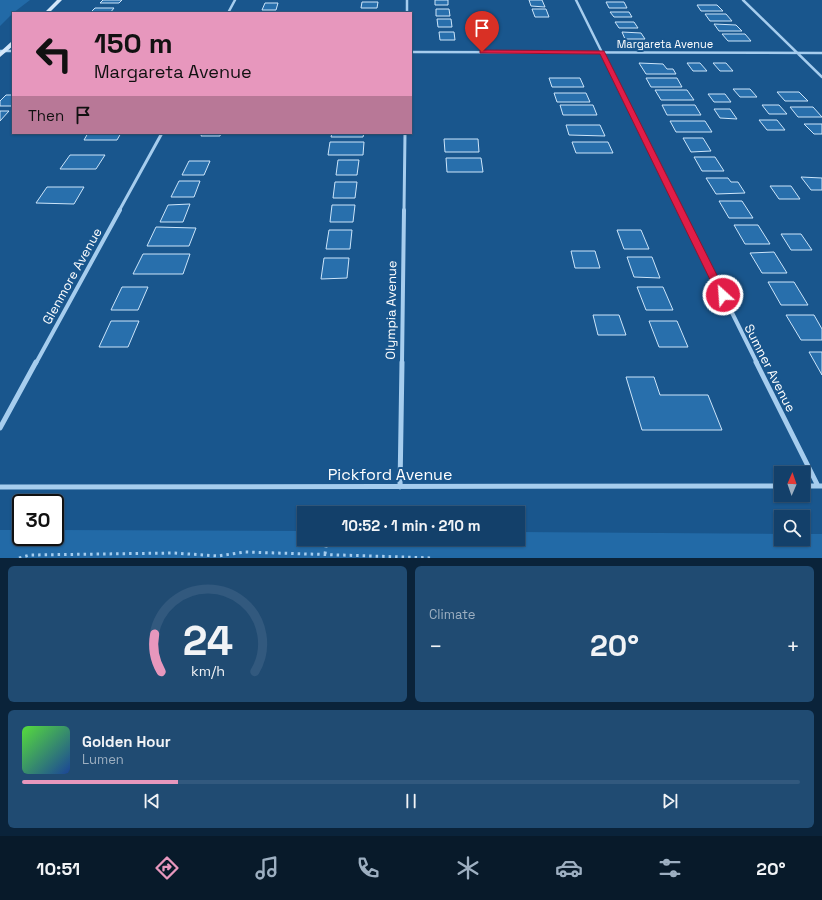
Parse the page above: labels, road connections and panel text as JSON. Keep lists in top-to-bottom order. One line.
{"streets":{"street":["Margareta Avenue","Glenmore Avenue","Olympia Avenue","Sumner Avenue","Pickford Avenue"]},"crossings":[["Margareta Avenue","Sumner Avenue"],["Olympia Avenue","Pickford Avenue"]],"north":"top","page":{"turn":["150 m","Margareta Avenue"],"then":"Then","limit":"30","trip":"10:52 · 1 min · 210 m","tile":"Climate","heat":["−","20°","+"],"song":["Golden Hour","Lumen"],"tabs":["10:51","20°"],"gauge":["24","km/h"]}}
